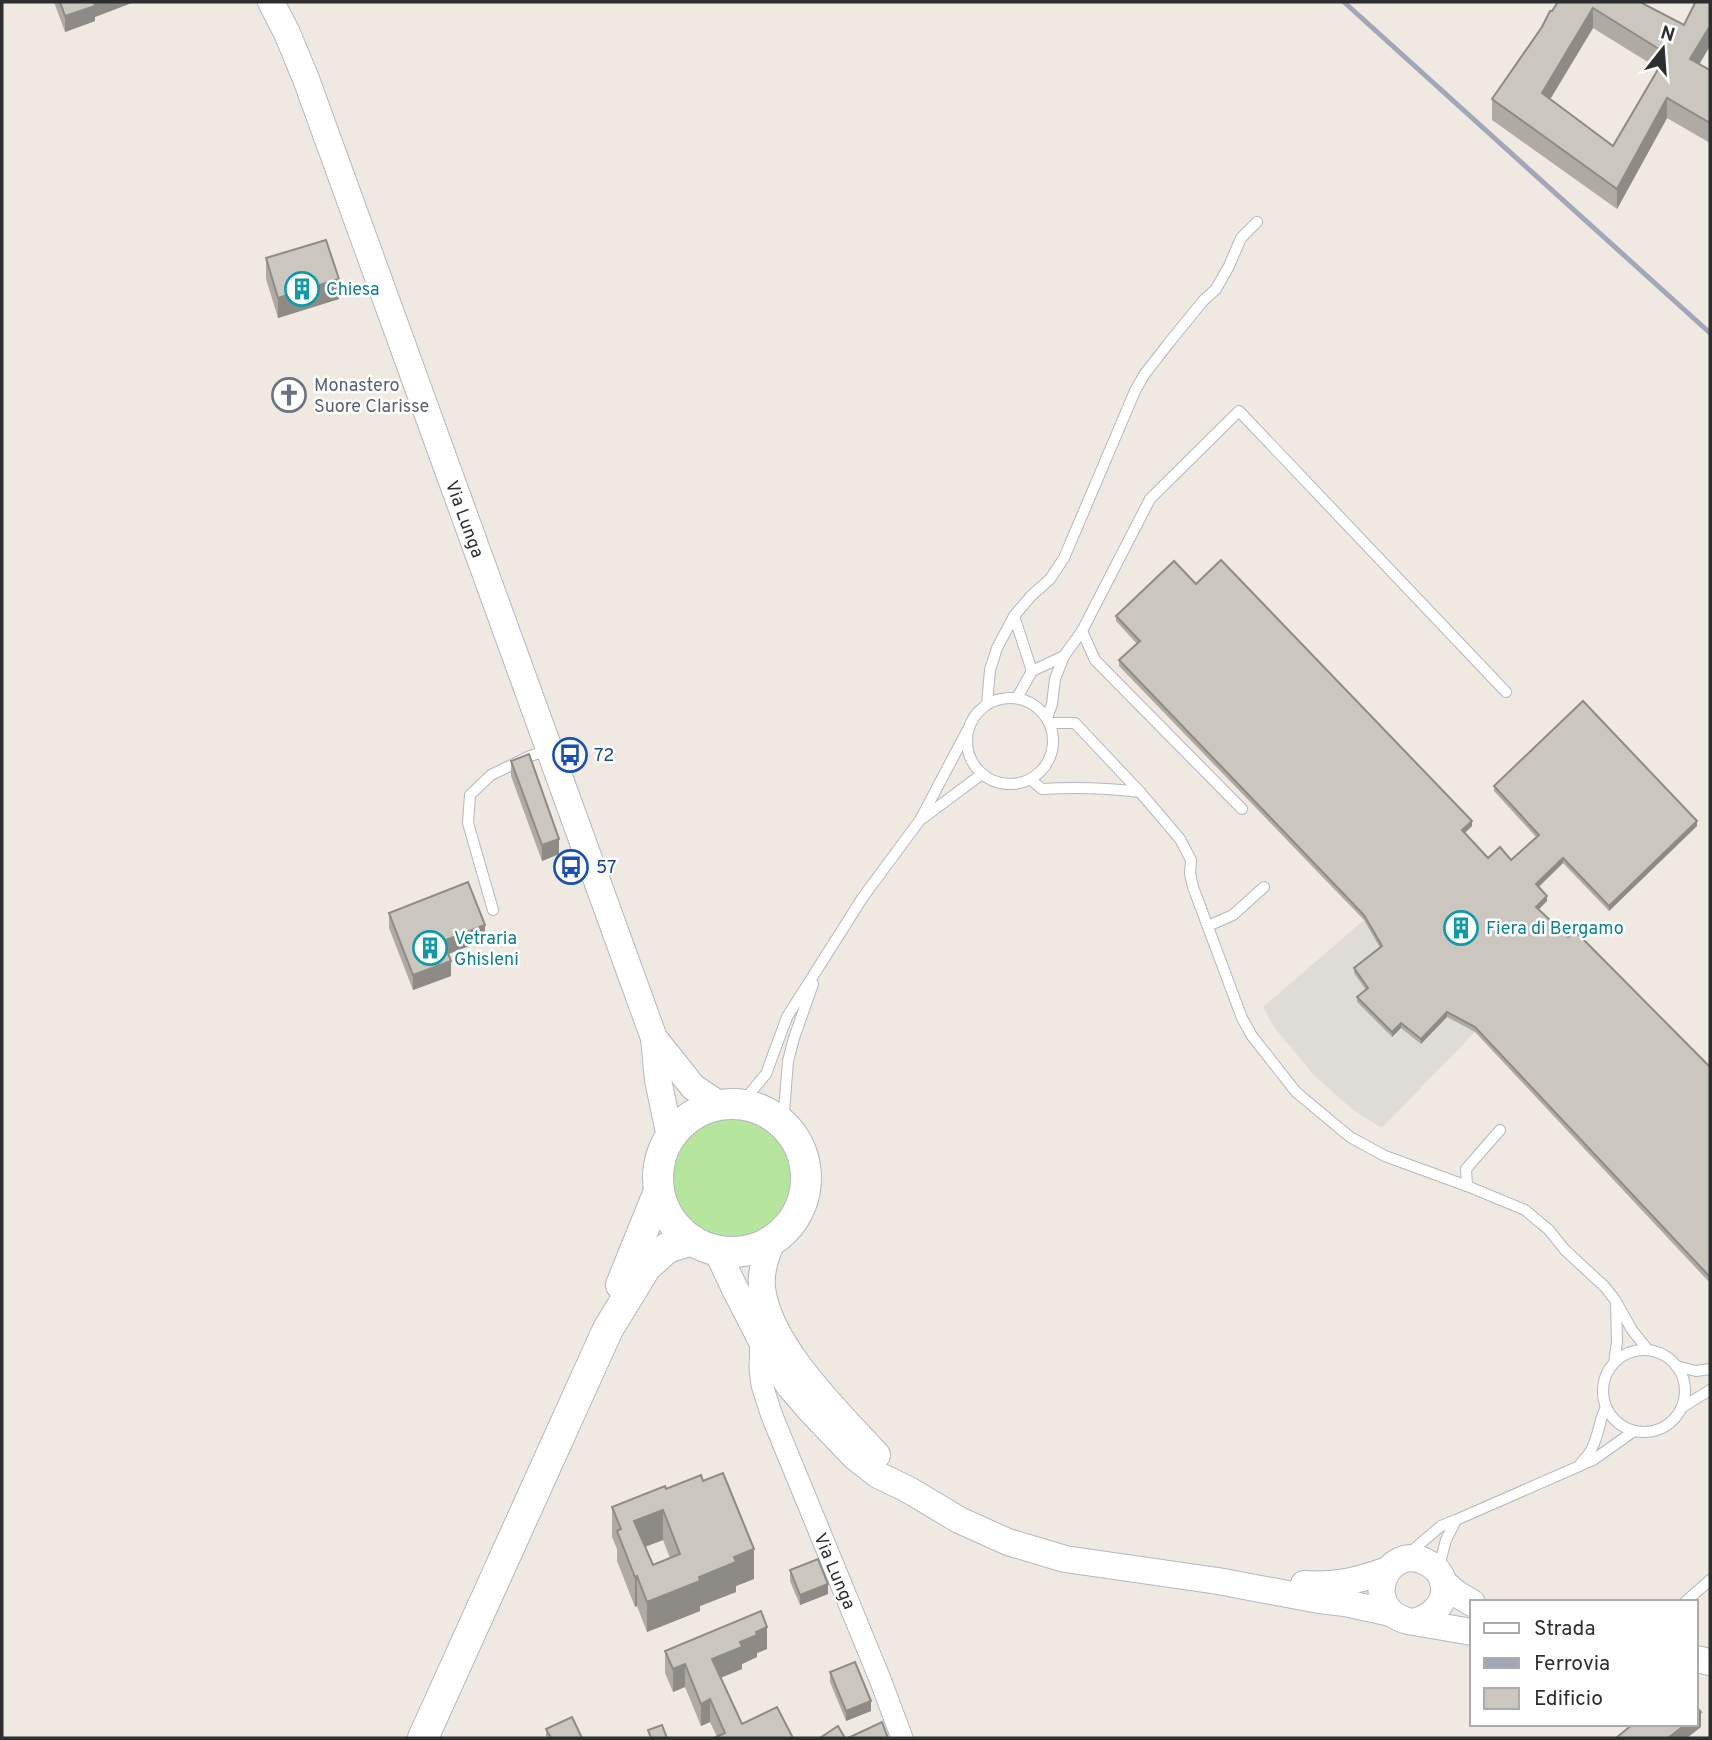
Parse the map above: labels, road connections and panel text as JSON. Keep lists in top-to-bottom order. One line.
{"streets":{"main road":["Via Lunga"]},"places":{"building":["Chiesa","Fiera di Bergamo","Vetraria Ghisleni"],"church":["Monastero Suore Clarisse"],"bus stop":["72","57"]},"legend":["Strada","Ferrovia","Edificio"],"north":"top"}
